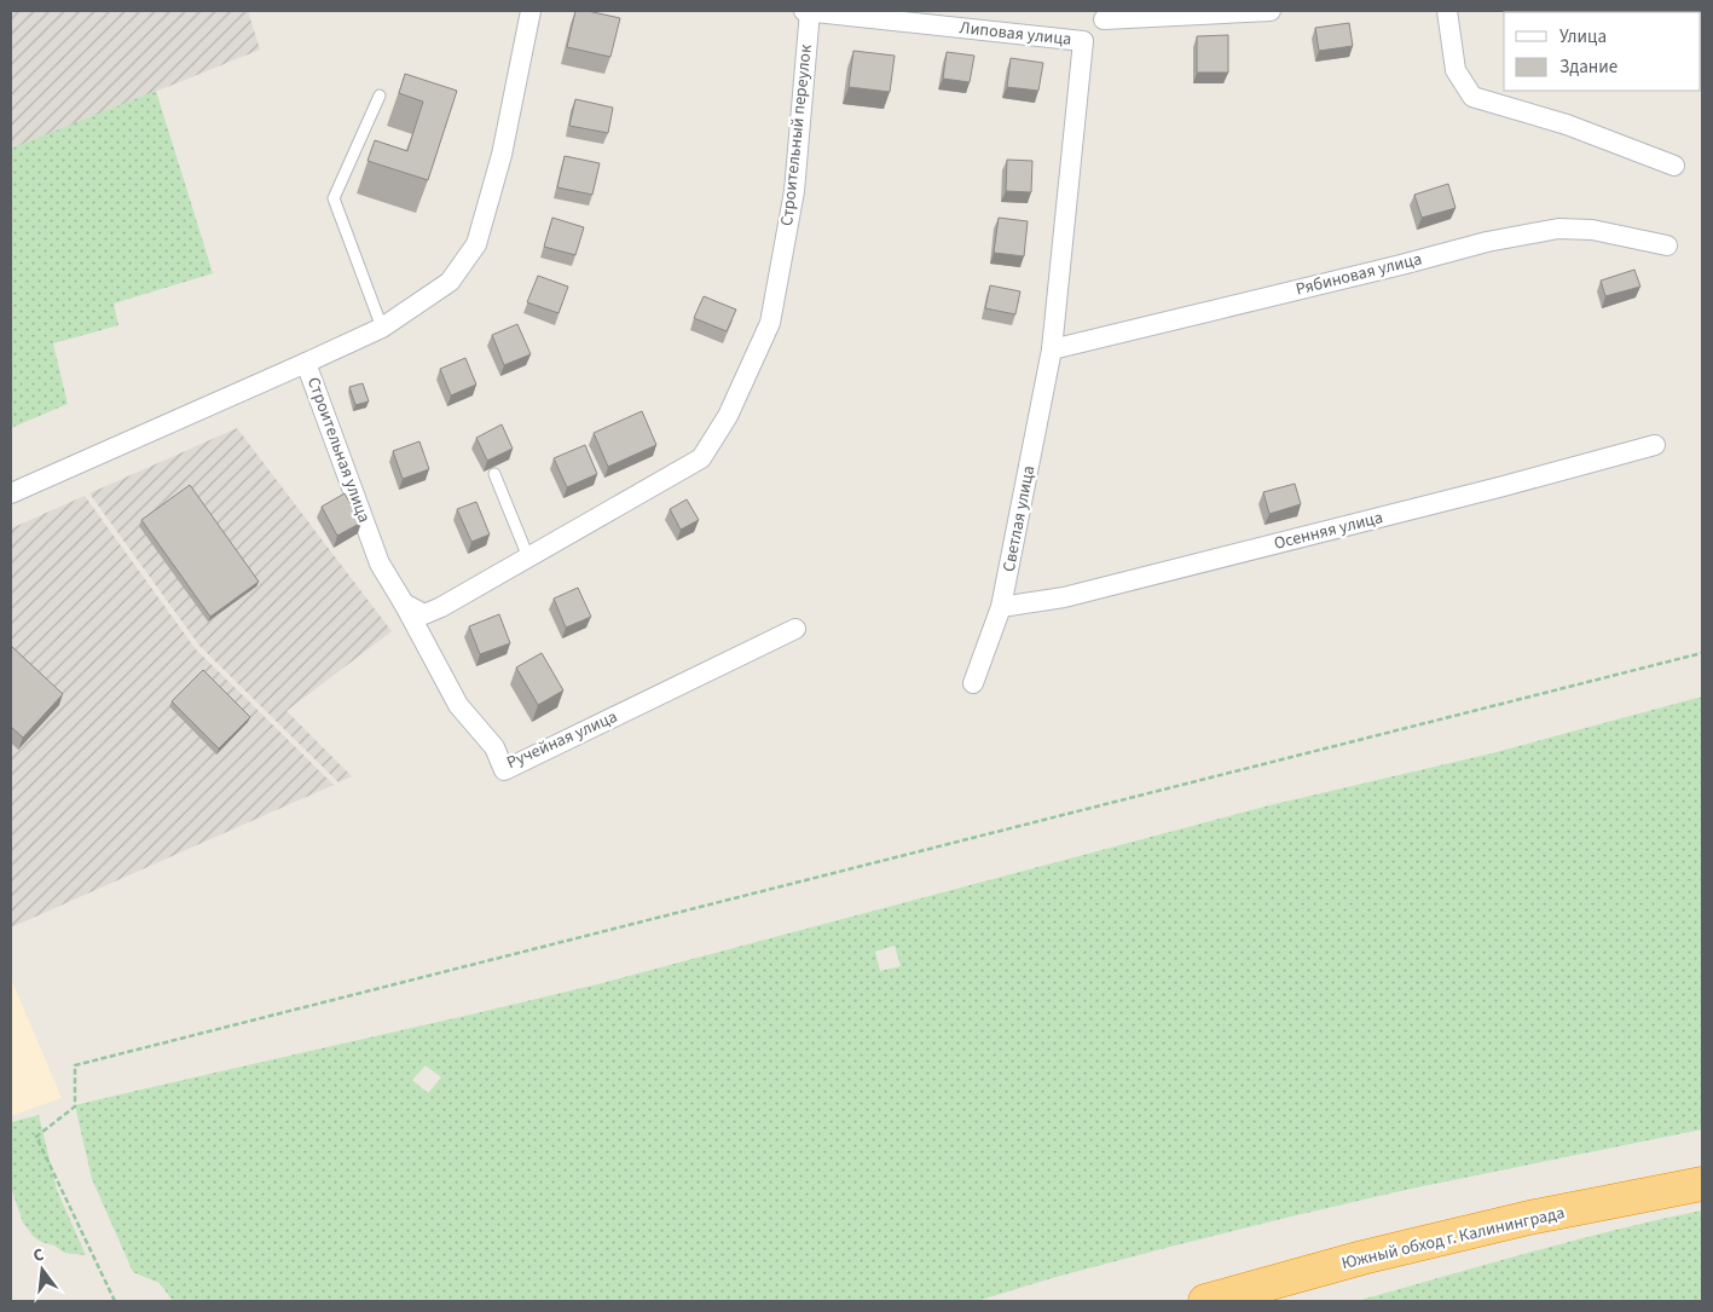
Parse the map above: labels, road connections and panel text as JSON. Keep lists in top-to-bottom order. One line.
{"streets":{"highway":["Южный обход г. Калининграда"],"street":["Липовая улица","Строительный переулок","Рябиновая улица","Строительная улица","Светлая улица","Осенняя улица","Ручейная улица"]},"crossings":[["Липовая улица","Строительный переулок"],["Липовая улица","Светлая улица"],["Рябиновая улица","Светлая улица"],["Строительная улица","Ручейная улица"],["Светлая улица","Осенняя улица"]],"legend":["Улица","Здание"],"north":"top"}
